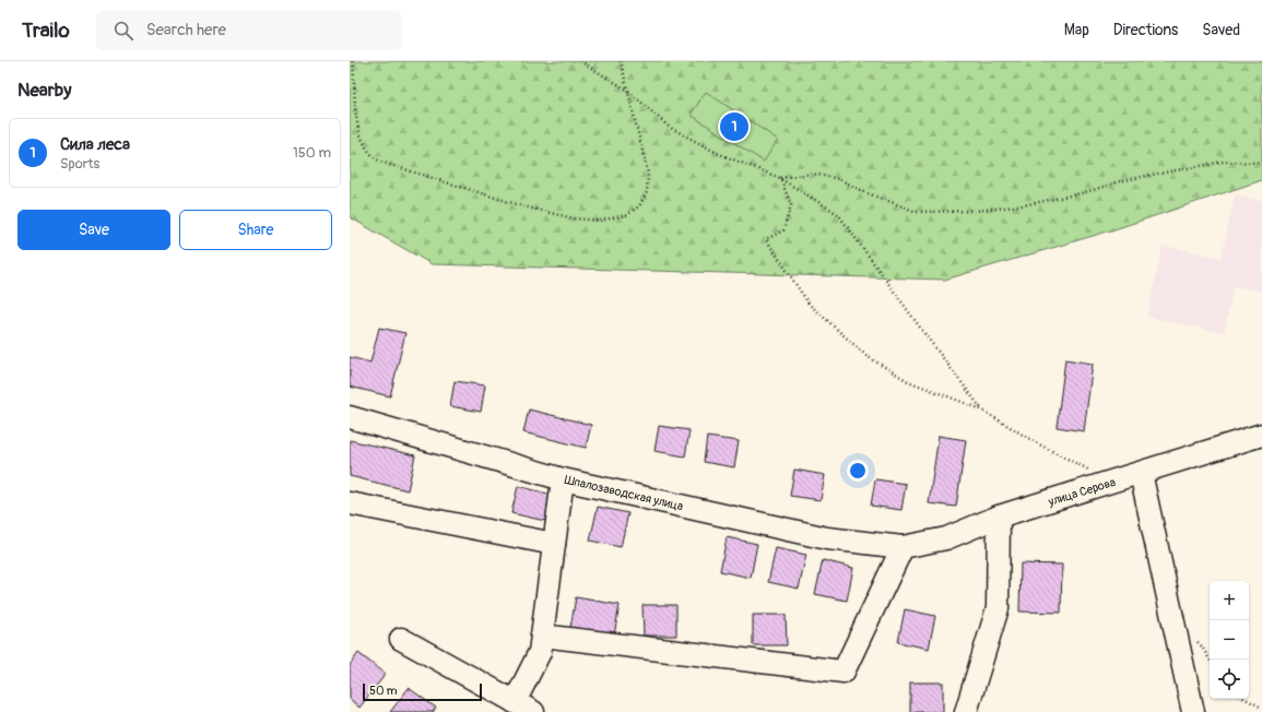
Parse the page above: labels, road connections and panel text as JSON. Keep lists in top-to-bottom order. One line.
{"streets":{"street":["улица Серова","Шпалозаводская улица"]},"crossings":[["улица Серова","Шпалозаводская улица"]],"scale_bar":"50 m","page":{"header":"Trailo","search":"Search here","nav":["Map","Directions","Saved"],"heading":"Nearby","pins":"1","list":[{"mark":"1","name":"Сила леса","note":"Sports","value":"150 m"}],"buttons":["Save","Share"],"map_buttons":["+","−"],"scale":"50 m"}}
